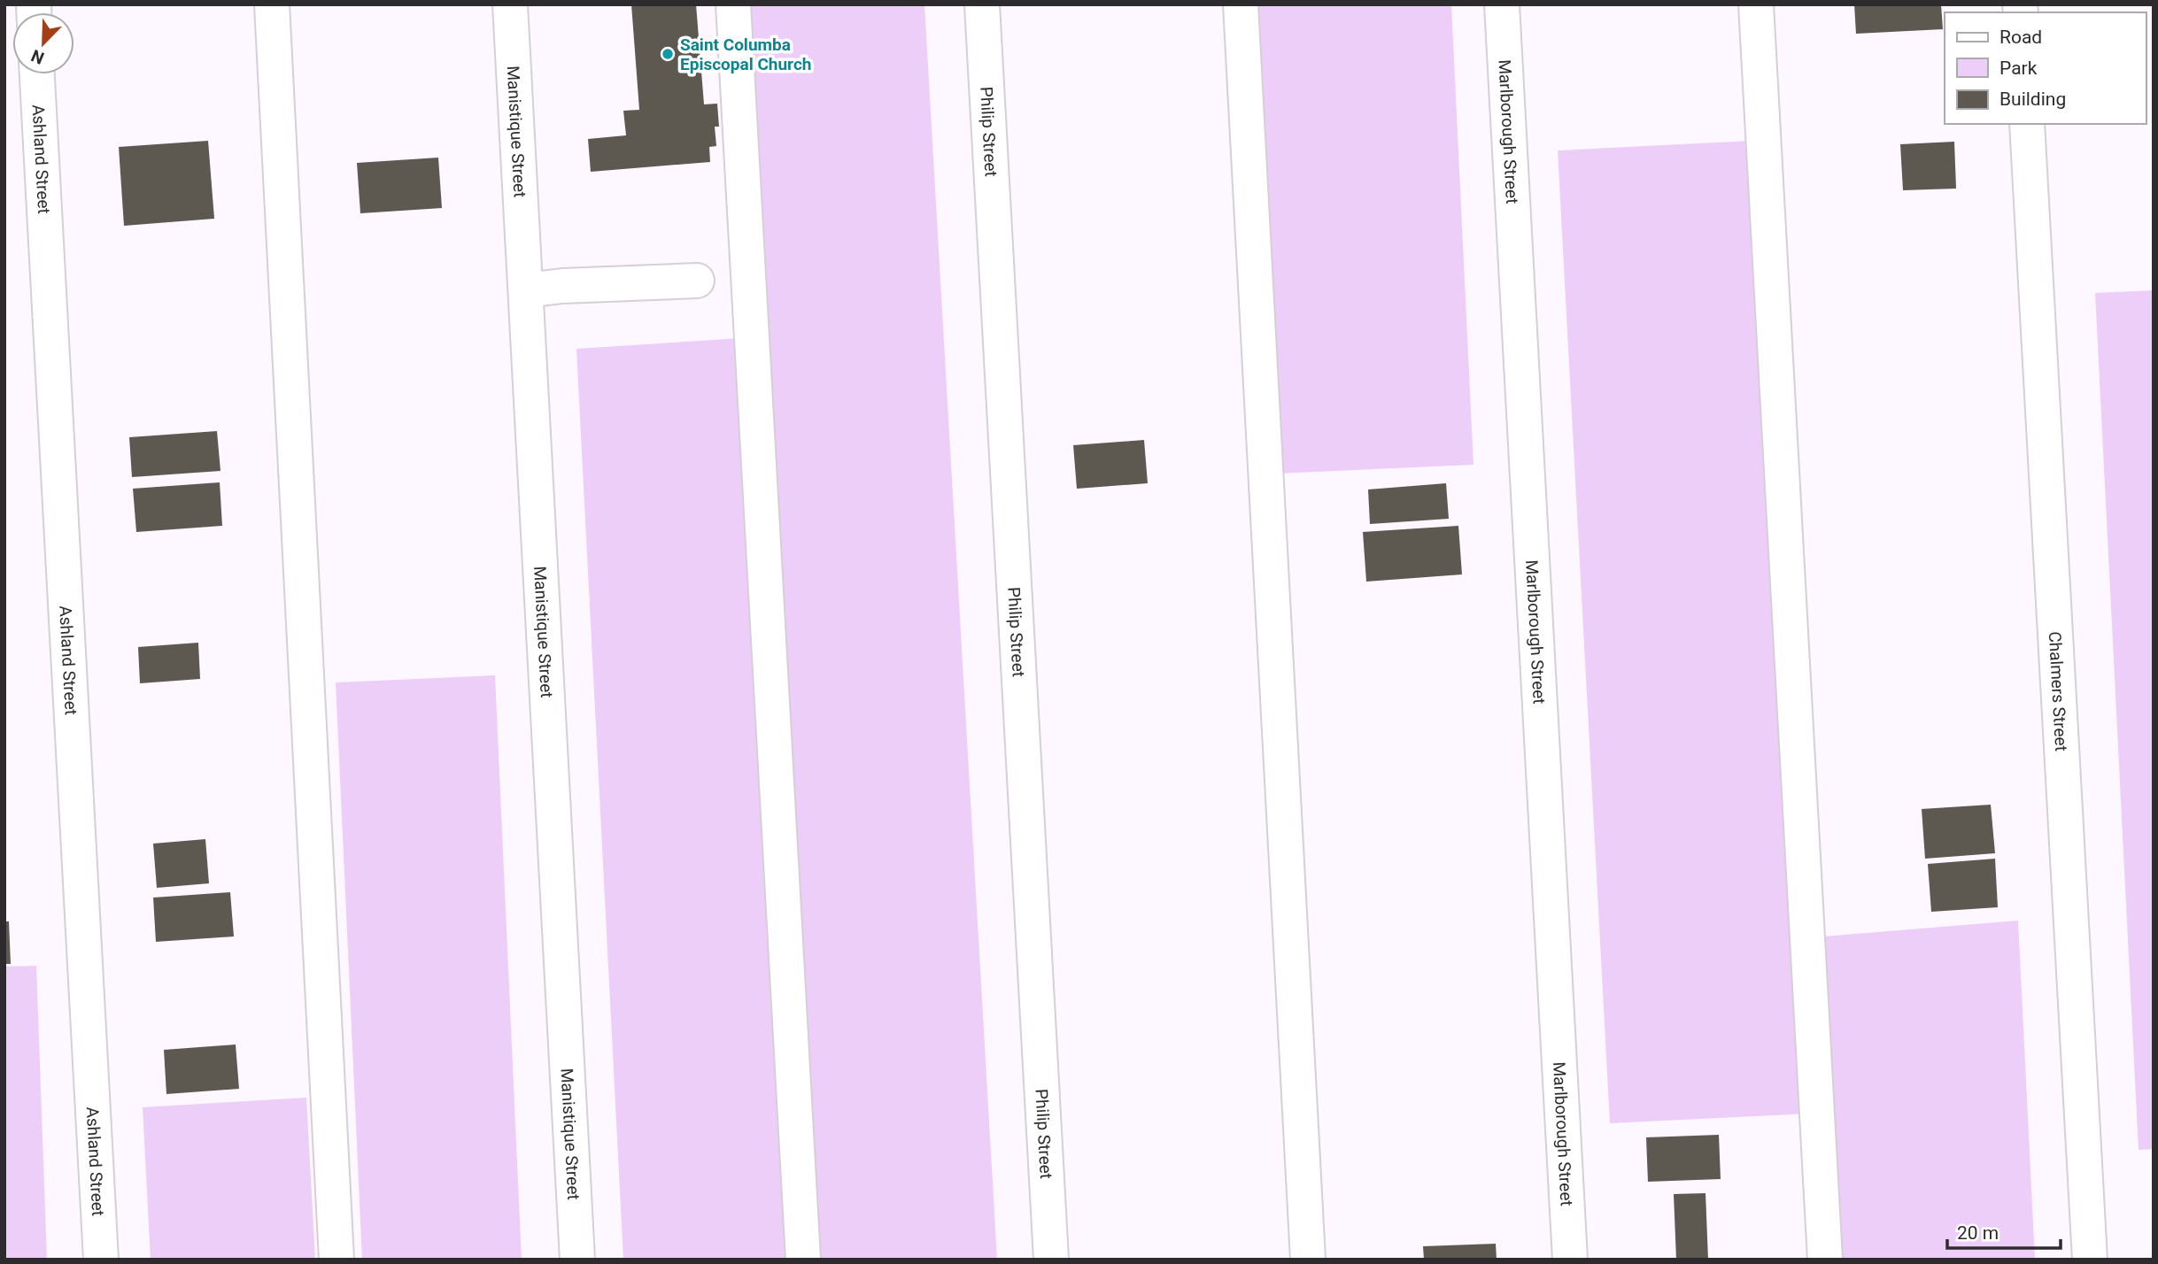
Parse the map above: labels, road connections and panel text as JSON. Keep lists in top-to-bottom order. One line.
{"streets":{"street":["Manistique Street","Philip Street","Marlborough Street","Ashland Street","Chalmers Street"]},"places":["Saint Columba Episcopal Church"],"legend":["Road","Park","Building"],"scale_bar":"20 m","north":"bottom left"}
